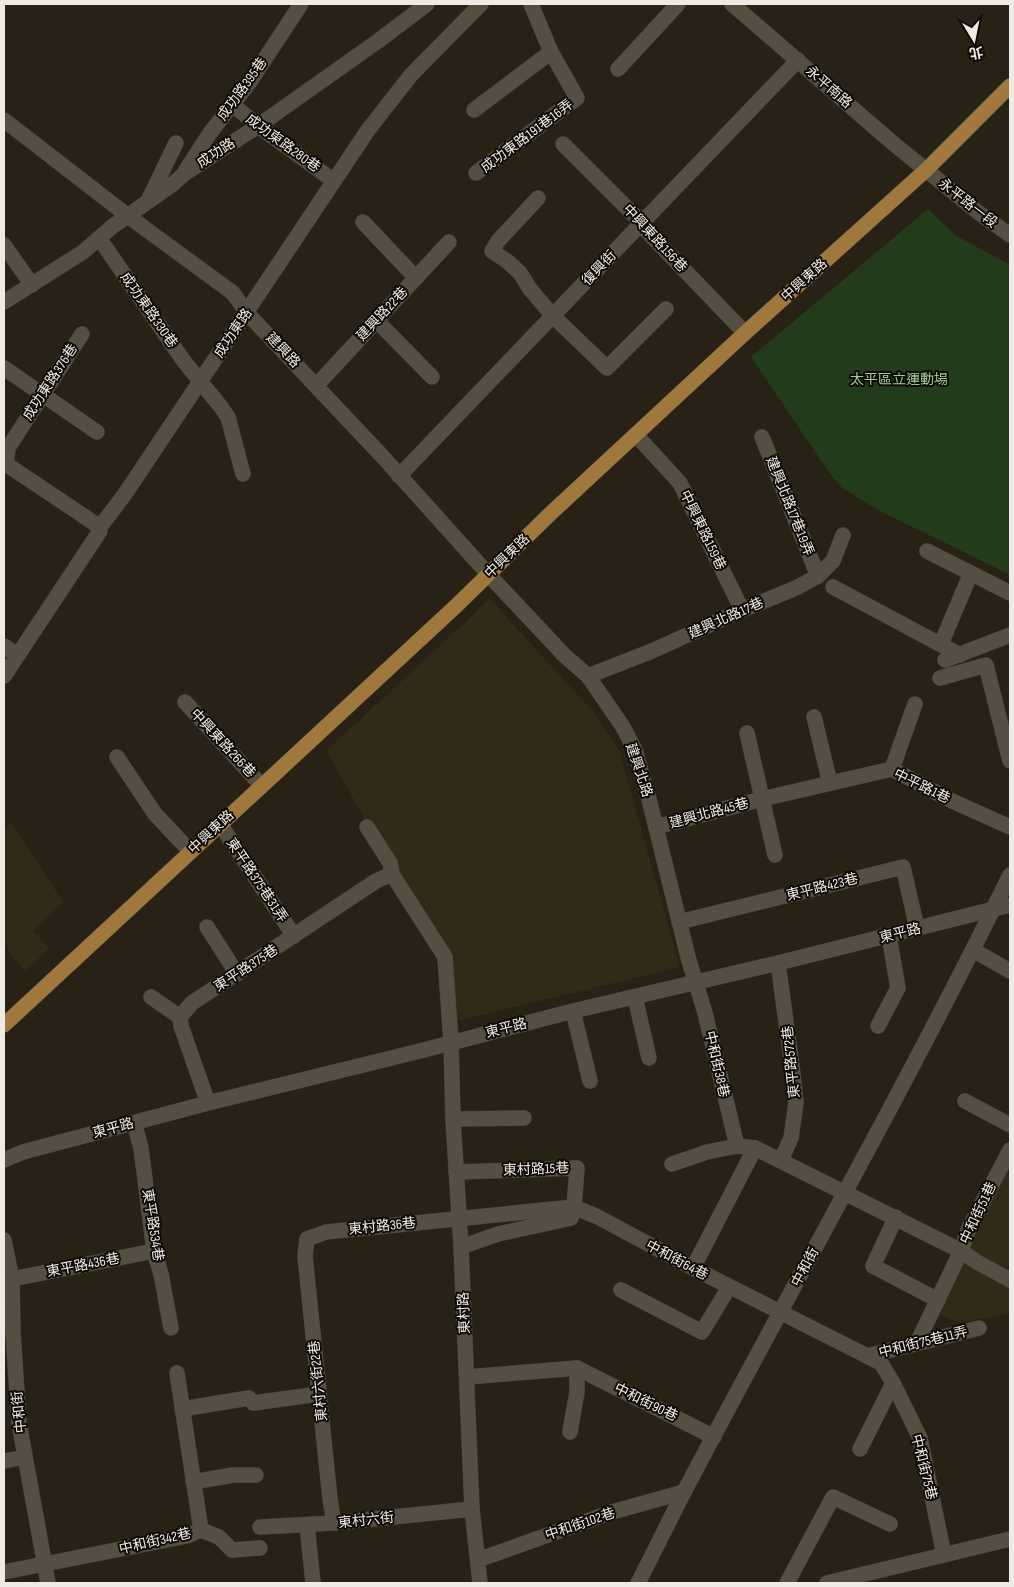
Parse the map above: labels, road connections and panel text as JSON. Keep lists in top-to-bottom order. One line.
{"streets":{"main road":["中興東路"],"street":["永平南路","成功路395巷","成功東路191巷16弄","成功東路280巷","成功路","永平路一段","中興東路156巷","復興街","成功東路330巷","建興路22巷","成功東路","建興路","成功東路376巷","建興北路17巷19弄","中興東路159巷","建興北路17巷","中興東路266巷","建興北路","中平路1巷","建興北路45巷","東平路375巷31弄","東平路423巷","東平路","東平路375巷","東平路572巷","中和街38巷","東村路15巷","中和街51巷","東平路534巷","東村路36巷","中和街64巷","東平路436巷","中和街","東村路","中和街75巷11弄","東村六街22巷","中和街90巷","中和街75巷","東村六街","中和街102巷","中和街342巷"]},"crossings":[["永平南路","永平路一段"],["永平南路","復興街"],["永平南路","中興東路"],["成功路395巷","成功東路280巷"],["成功路395巷","成功路"],["成功東路280巷","成功路"],["成功東路280巷","成功東路"],["成功路","成功東路330巷"],["成功路","建興路"],["永平路一段","中興東路"],["中興東路156巷","復興街"],["中興東路156巷","中興東路"],["復興街","建興路"],["中興東路","建興路"],["中興東路","中興東路159巷"],["中興東路","中興東路266巷"],["中興東路","建興北路"],["中興東路","東平路375巷31弄"],["成功東路330巷","成功東路"],["建興路22巷","建興路"],["成功東路","建興路"],["成功東路","成功東路376巷"],["建興路","建興北路"],["建興北路17巷19弄","建興北路17巷"],["中興東路159巷","建興北路17巷"],["建興北路17巷","建興北路"],["建興北路","建興北路45巷"],["建興北路","東平路423巷"],["建興北路","東平路"],["建興北路","中和街38巷"],["中平路1巷","建興北路45巷"],["東平路375巷31弄","東平路375巷"],["東平路423巷","東平路"],["東平路","東平路572巷"],["東平路","中和街38巷"],["東平路","東平路534巷"],["東平路","中和街"],["東平路","東村路"],["東村路15巷","中和街64巷"],["東村路15巷","東村路"],["中和街51巷","中和街"],["中和街51巷","中和街75巷11弄"],["東平路534巷","東平路436巷"],["東村路36巷","中和街64巷"],["東村路36巷","東村路"],["東村路36巷","東村六街22巷"],["中和街64巷","中和街"],["中和街64巷","東村路"],["中和街64巷","中和街75巷"],["東平路436巷","中和街"],["中和街","中和街90巷"],["中和街","中和街75巷"],["中和街","中和街102巷"],["中和街","中和街342巷"],["東村路","東村六街"],["東村路","中和街102巷"],["中和街75巷11弄","中和街75巷"],["東村六街22巷","東村六街"]],"parks":["太平區立運動場"],"north":"bottom"}
